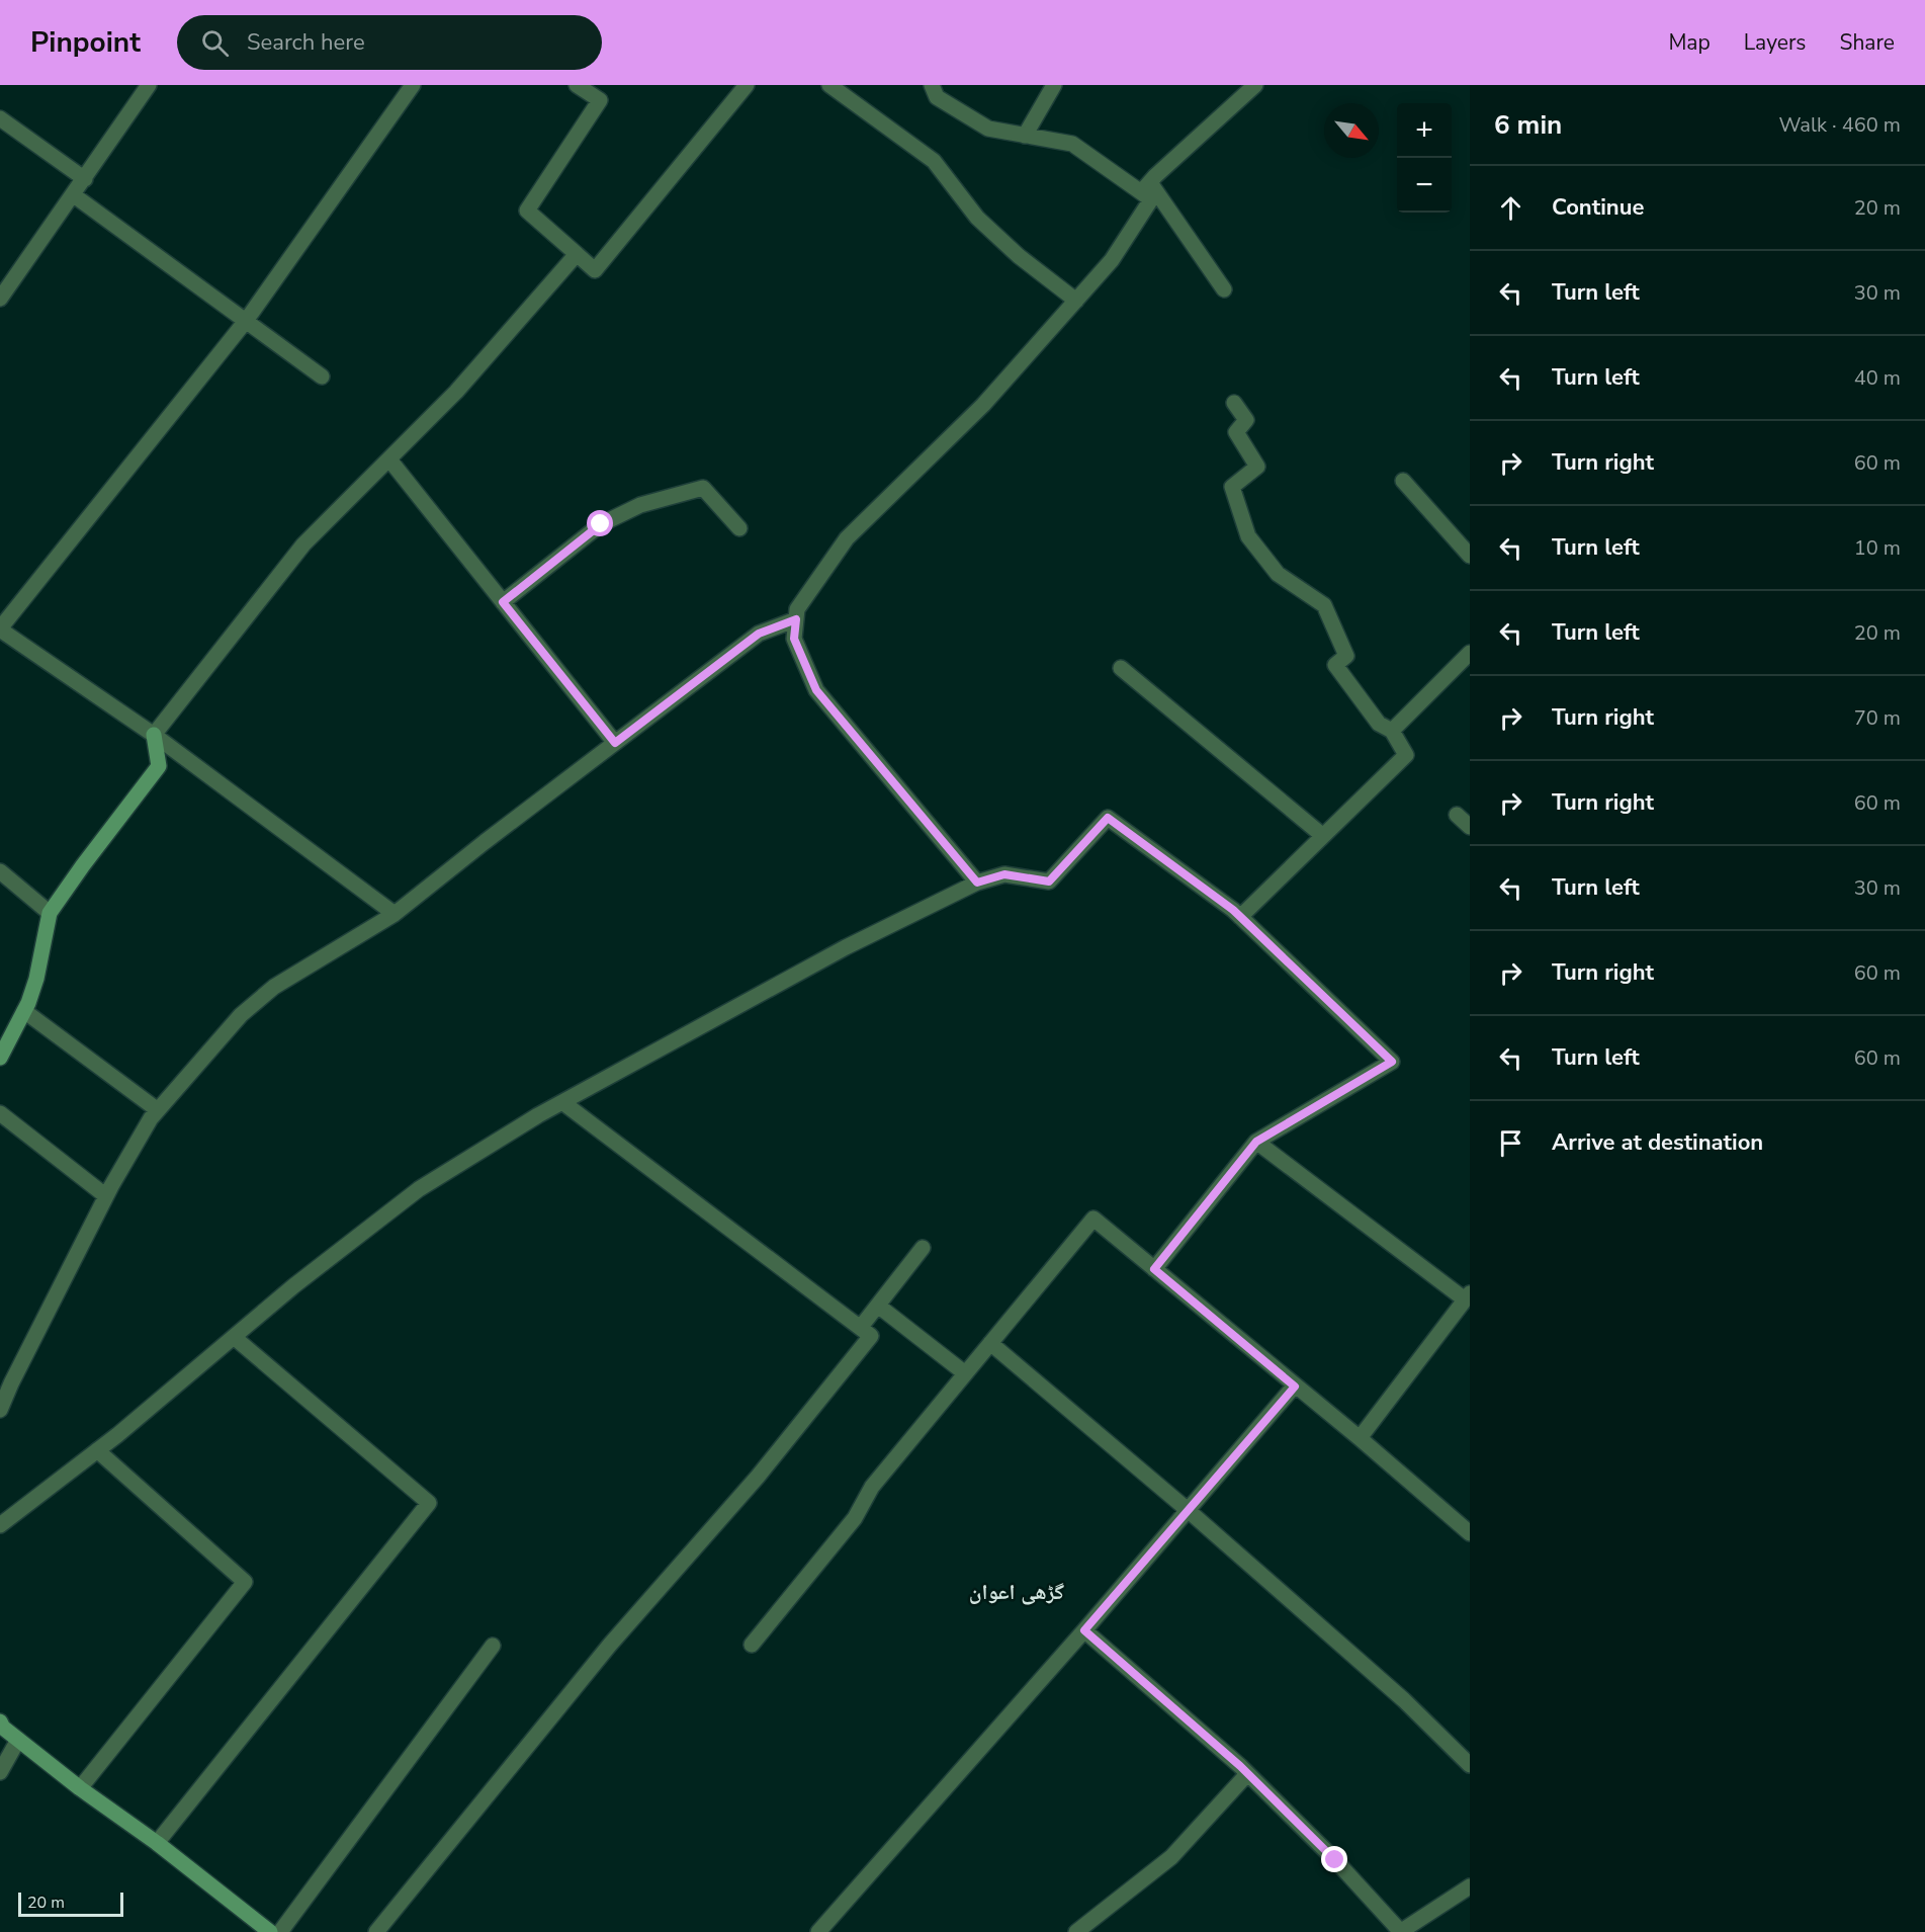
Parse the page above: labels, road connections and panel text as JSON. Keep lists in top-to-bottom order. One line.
{"districts":["گڑھی اعوان"],"scale_bar":"20 m","north":"bottom right","page":{"header":"Pinpoint","search":"Search here","nav":["Map","Layers","Share"],"heading":["6 min","Walk · 460 m"],"map_buttons":["+","−"],"list":[["Continue","20 m"],["Turn left","30 m"],["Turn left","40 m"],["Turn right","60 m"],["Turn left","10 m"],["Turn left","20 m"],["Turn right","70 m"],["Turn right","60 m"],["Turn left","30 m"],["Turn right","60 m"],["Turn left","60 m"],"Arrive at destination"],"scale":"20 m"}}
